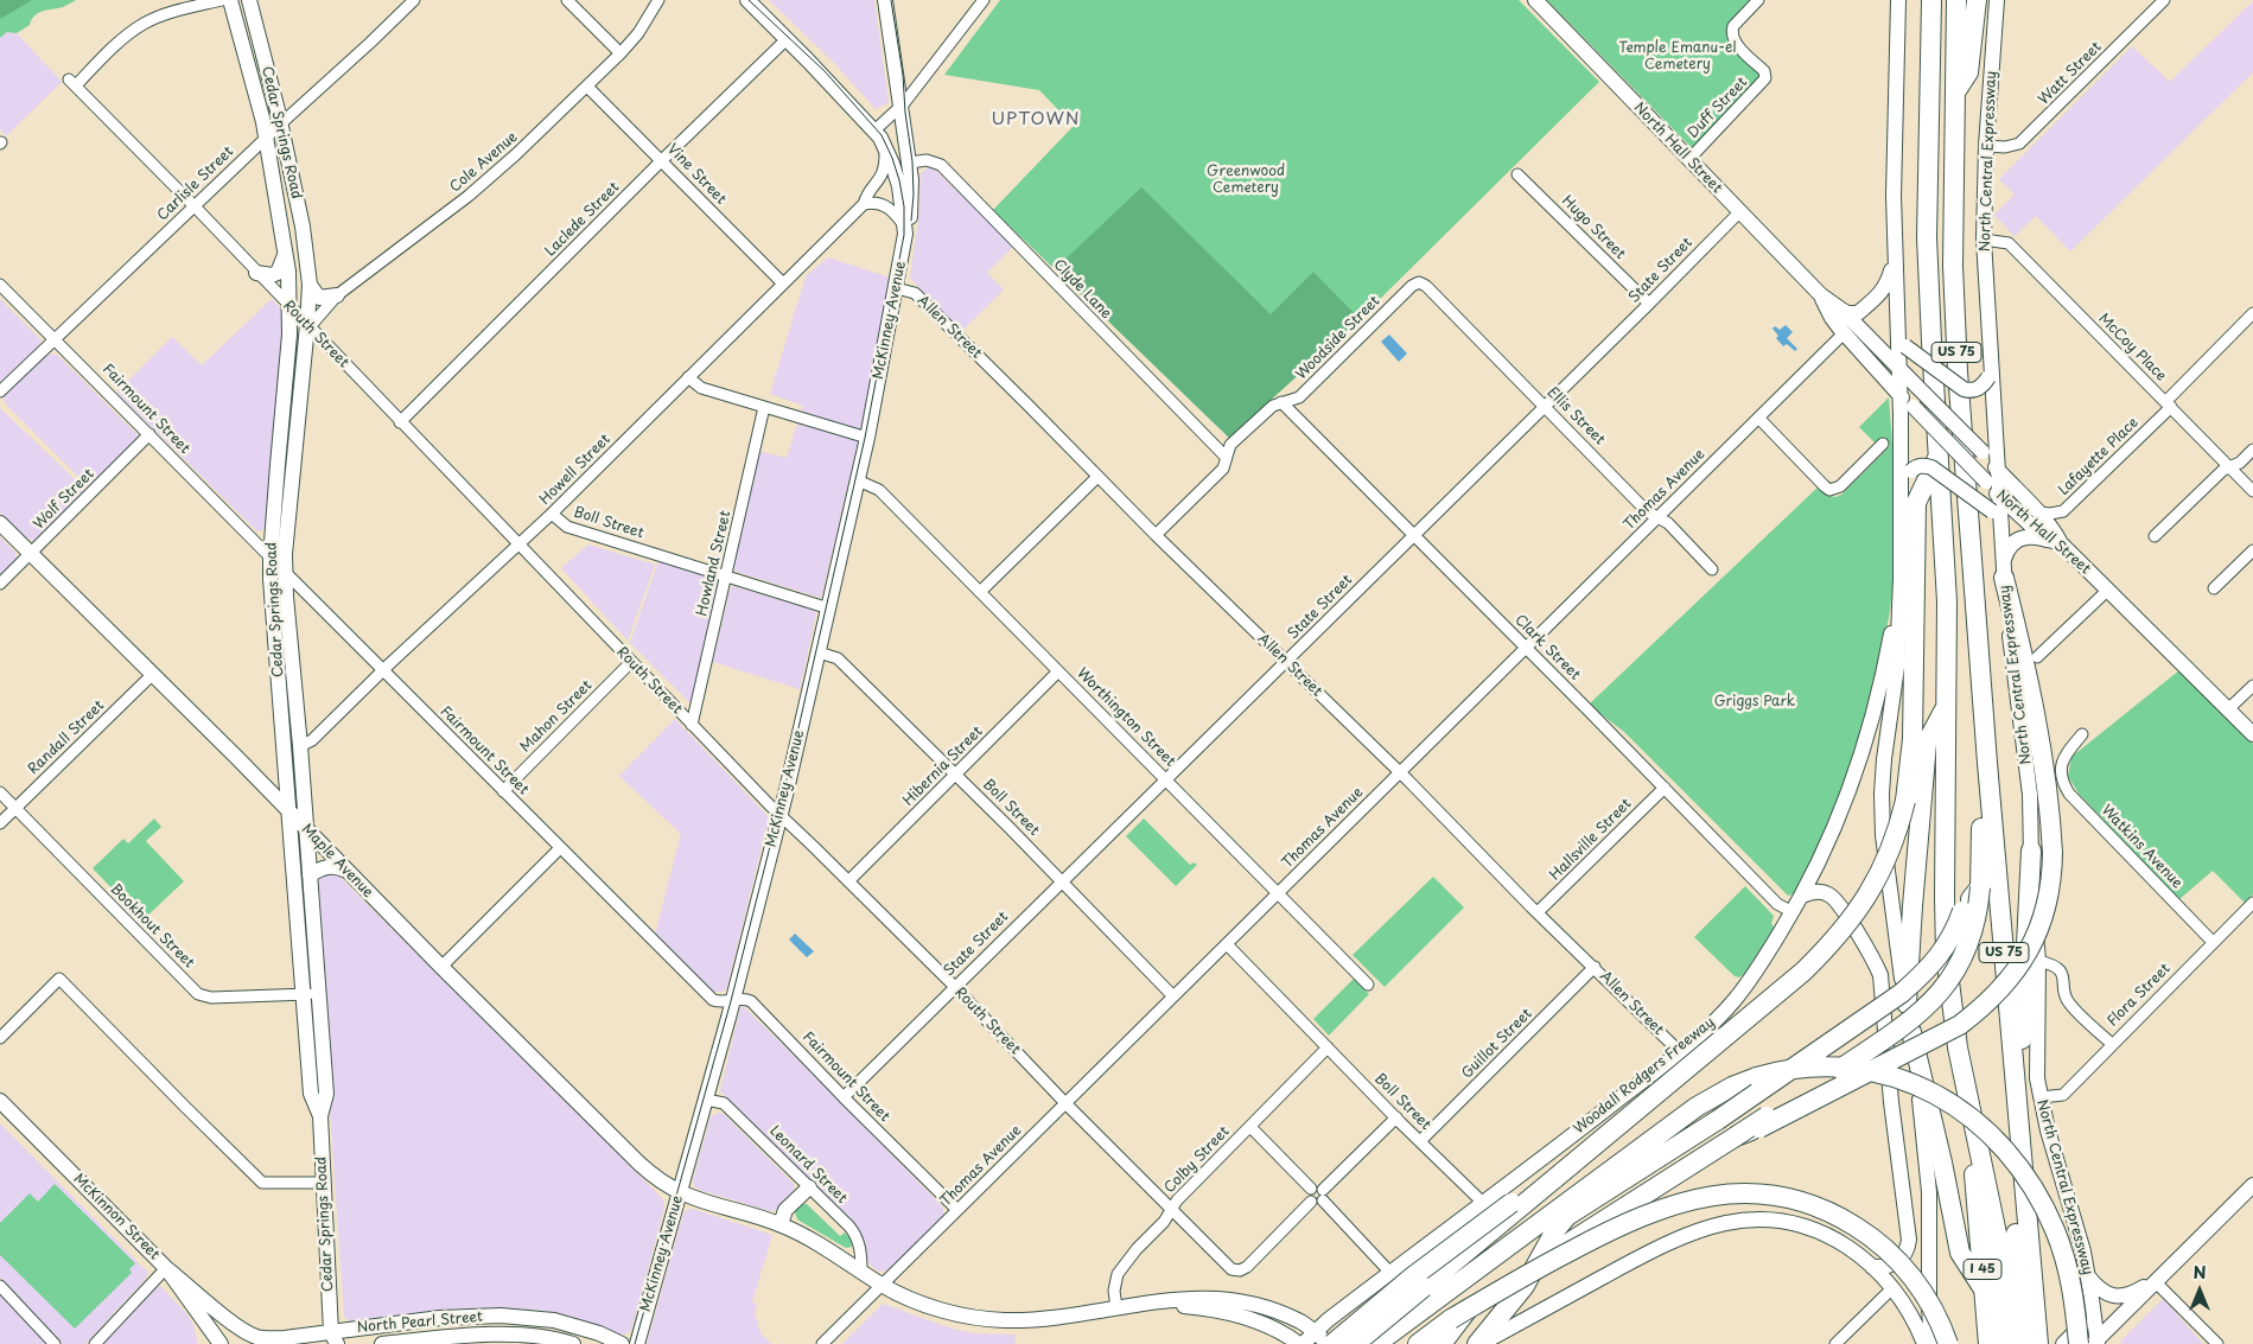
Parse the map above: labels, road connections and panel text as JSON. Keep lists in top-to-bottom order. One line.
{"streets":{"highway":["North Central Expressway","US 75","I 45"],"main road":["Cedar Springs Road","North Hall Street","McKinney Avenue","Maple Avenue","Woodall Rodgers Freeway","McKinnon Street","North Pearl Street"],"street":["Watt Street","Duff Street","Cole Avenue","Vine Street","Carlisle Street","Laclede Street","Hugo Street","State Street","Clyde Lane","Allen Street","Routh Street","Woodside Street","McCoy Place","Fairmount Street","Ellis Street","Lafayette Place","Howell Street","Thomas Avenue","Wolf Street","Boll Street","Howland Street","Clark Street","Mahon Street","Worthington Street","Randall Street","Hibernia Street","Hallsville Street","Watkins Avenue","Bookhout Street","Flora Street","Guillot Street","Colby Street","Leonard Street"]},"crossings":[["Watt Street","North Central Expressway"],["Duff Street","North Hall Street"],["Cedar Springs Road","Cole Avenue"],["Cedar Springs Road","Carlisle Street"],["Cedar Springs Road","Routh Street"],["Cedar Springs Road","Fairmount Street"],["Cedar Springs Road","Howell Street"],["Cedar Springs Road","Maple Avenue"],["Cedar Springs Road","Bookhout Street"],["Cedar Springs Road","North Pearl Street"],["North Hall Street","North Central Expressway"],["North Hall Street","State Street"],["North Hall Street","US 75"],["North Hall Street","Lafayette Place"],["North Hall Street","Thomas Avenue"],["North Central Expressway","McCoy Place"],["North Central Expressway","US 75"],["North Central Expressway","Flora Street"],["Cole Avenue","Vine Street"],["Cole Avenue","Routh Street"],["Vine Street","Laclede Street"],["Vine Street","Howell Street"],["Carlisle Street","Routh Street"],["Carlisle Street","Fairmount Street"],["Laclede Street","Routh Street"],["Hugo Street","State Street"],["State Street","Allen Street"],["State Street","Routh Street"],["State Street","Fairmount Street"],["State Street","Ellis Street"],["State Street","Boll Street"],["State Street","Clark Street"],["State Street","Worthington Street"],["Clyde Lane","McKinney Avenue"],["Clyde Lane","Woodside Street"],["McKinney Avenue","Allen Street"],["McKinney Avenue","Routh Street"],["McKinney Avenue","Fairmount Street"],["McKinney Avenue","Howell Street"],["McKinney Avenue","Boll Street"],["McKinney Avenue","Worthington Street"],["McKinney Avenue","Maple Avenue"],["McKinney Avenue","Leonard Street"],["Allen Street","Woodside Street"],["Allen Street","Thomas Avenue"],["Allen Street","Hallsville Street"],["Allen Street","Guillot Street"],["Allen Street","Woodall Rodgers Freeway"],["Routh Street","Howell Street"],["Routh Street","Thomas Avenue"],["Routh Street","Howland Street"],["Routh Street","Mahon Street"],["Routh Street","Hibernia Street"],["Routh Street","Colby Street"],["Woodside Street","Ellis Street"],["Woodside Street","Clark Street"],["McCoy Place","Lafayette Place"],["US 75","I 45"],["Fairmount Street","Howell Street"],["Fairmount Street","Thomas Avenue"],["Fairmount Street","Wolf Street"],["Fairmount Street","Mahon Street"],["Ellis Street","Thomas Avenue"],["Howell Street","Boll Street"],["Thomas Avenue","Boll Street"],["Thomas Avenue","Clark Street"],["Thomas Avenue","Worthington Street"],["Thomas Avenue","Maple Avenue"],["Wolf Street","Maple Avenue"],["Boll Street","Howland Street"],["Boll Street","Hibernia Street"],["Boll Street","Guillot Street"],["Boll Street","Woodall Rodgers Freeway"],["Boll Street","Colby Street"],["Clark Street","Hallsville Street"],["Clark Street","Woodall Rodgers Freeway"],["Worthington Street","Hibernia Street"],["Randall Street","Maple Avenue"],["Randall Street","Bookhout Street"],["Watkins Avenue","Flora Street"],["Maple Avenue","Woodall Rodgers Freeway"],["Maple Avenue","Colby Street"],["Maple Avenue","Leonard Street"],["McKinnon Street","North Pearl Street"]],"districts":["UPTOWN"],"parks":["Temple Emanu-el Cemetery","Greenwood Cemetery","Griggs Park"],"north":"top"}
